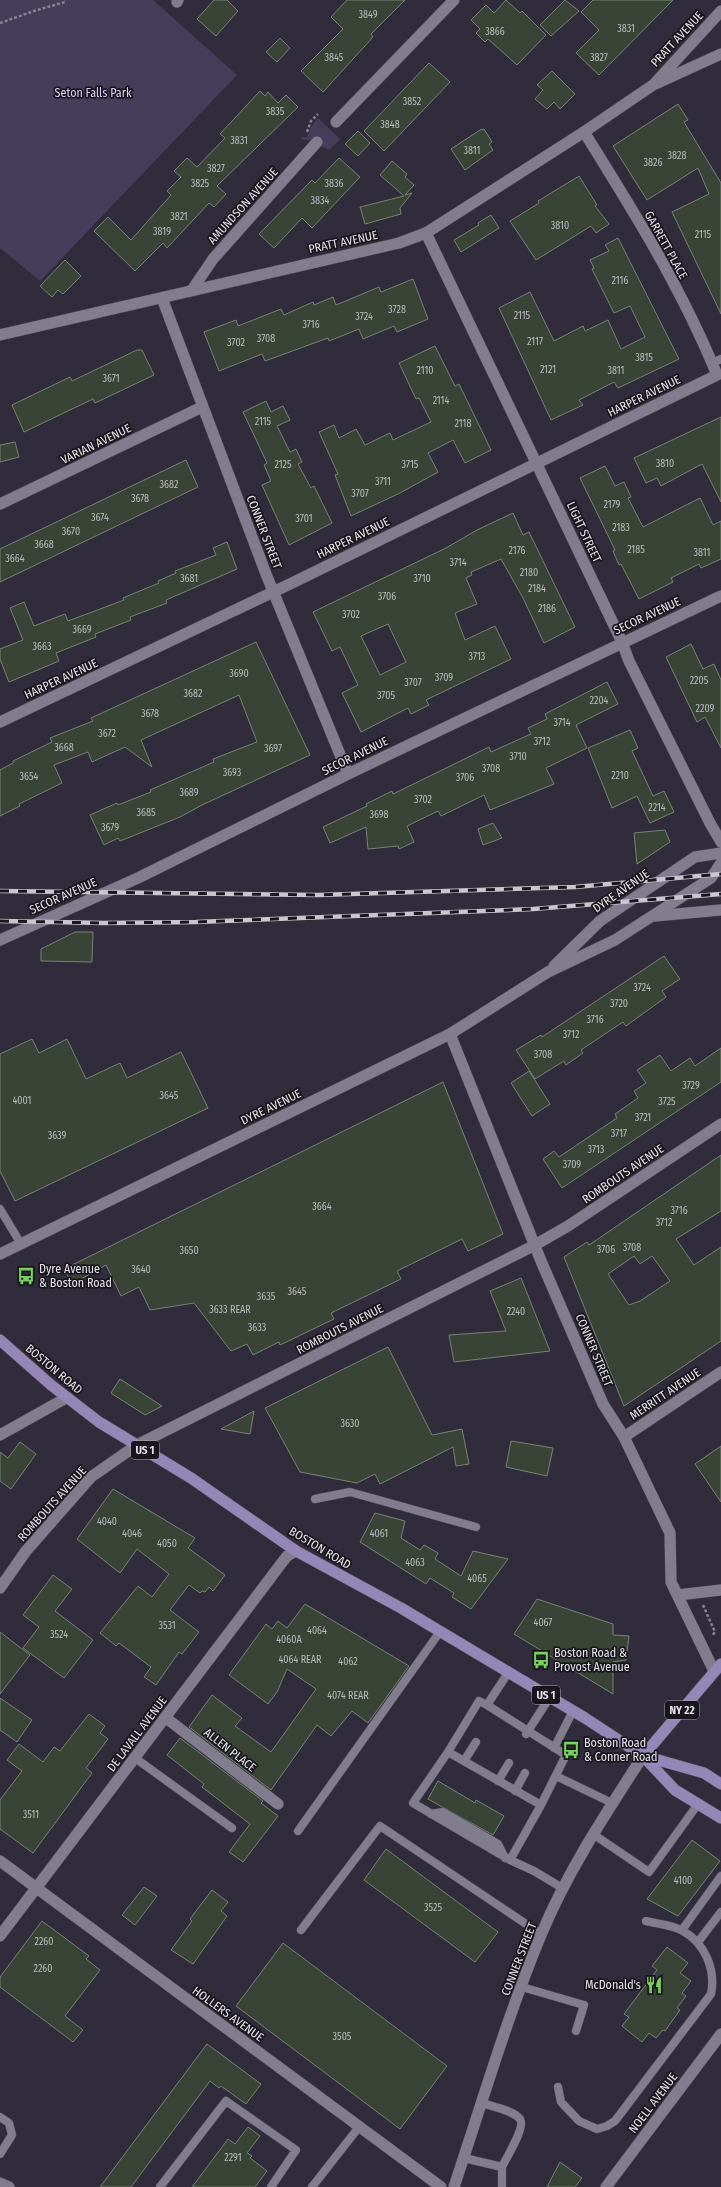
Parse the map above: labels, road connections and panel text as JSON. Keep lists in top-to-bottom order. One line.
{"streets":{"main road":["BOSTON ROAD","US 1","NY 22"],"street":["PRATT AVENUE","AMUNDSON AVENUE","GARRETT PLACE","HARPER AVENUE","VARIAN AVENUE","CONNER STREET","LIGHT STREET","SECOR AVENUE","DYRE AVENUE","ROMBOUTS AVENUE","MERRITT AVENUE","DE LAVALL AVENUE","ALLEN PLACE","HOLLERS AVENUE","NOELL AVENUE"]},"crossings":[["PRATT AVENUE","AMUNDSON AVENUE"],["PRATT AVENUE","GARRETT PLACE"],["PRATT AVENUE","CONNER STREET"],["PRATT AVENUE","LIGHT STREET"],["GARRETT PLACE","HARPER AVENUE"],["HARPER AVENUE","CONNER STREET"],["HARPER AVENUE","LIGHT STREET"],["VARIAN AVENUE","CONNER STREET"],["CONNER STREET","SECOR AVENUE"],["CONNER STREET","DYRE AVENUE"],["CONNER STREET","ROMBOUTS AVENUE"],["CONNER STREET","BOSTON ROAD"],["CONNER STREET","MERRITT AVENUE"],["CONNER STREET","NY 22"],["LIGHT STREET","SECOR AVENUE"],["ROMBOUTS AVENUE","BOSTON ROAD"],["BOSTON ROAD","NY 22"],["BOSTON ROAD","DE LAVALL AVENUE"],["DE LAVALL AVENUE","ALLEN PLACE"],["DE LAVALL AVENUE","HOLLERS AVENUE"]],"parks":["Seton Falls Park"],"places":{"bus stop":["Dyre Avenue & Boston Road","Boston Road & Provost Avenue","Boston Road & Conner Road"],"restaurant":["McDonald's"]},"house_numbers":["3849","3831","3866","3845","3827","3852","3835","3848","3831","3811","3828","3826","3827","3825","3836","3834","3821","3810","3819","2115","2116","3728","2115","3724","3716","3708","2117","3702","3815","2121","2110","3811","3671","2114","2115","2118","3810","2125","3715","3711","3682","3707","3678","2179","3674","3701","2183","3670","3668","2185","2176","3811","3664","3714","2180","3681","3710","2184","3706","2186","3702","3669","3663","3713","3690","3709","2205","3707","3682","3705","2204","2209","3678","3714","3672","3712","3668","3697","3710","3708","3693","2210","3654","3706","3689","3702","2214","3685","3698","3679","3724","3720","3716","3712","3708","3729","3645","4001","3725","3721","3717","3639","3713","3709","3664","3716","3712","3708","3706","3650","3640","3645","3635","3633 REAR","2240","3633","3630","4040","4046","4061","4050","4063","4065","4067","3531","4064","3524","4060A","4064 REAR","4062","4074 REAR","3511","4100","3525","2260","2260","3505","2291"]}
